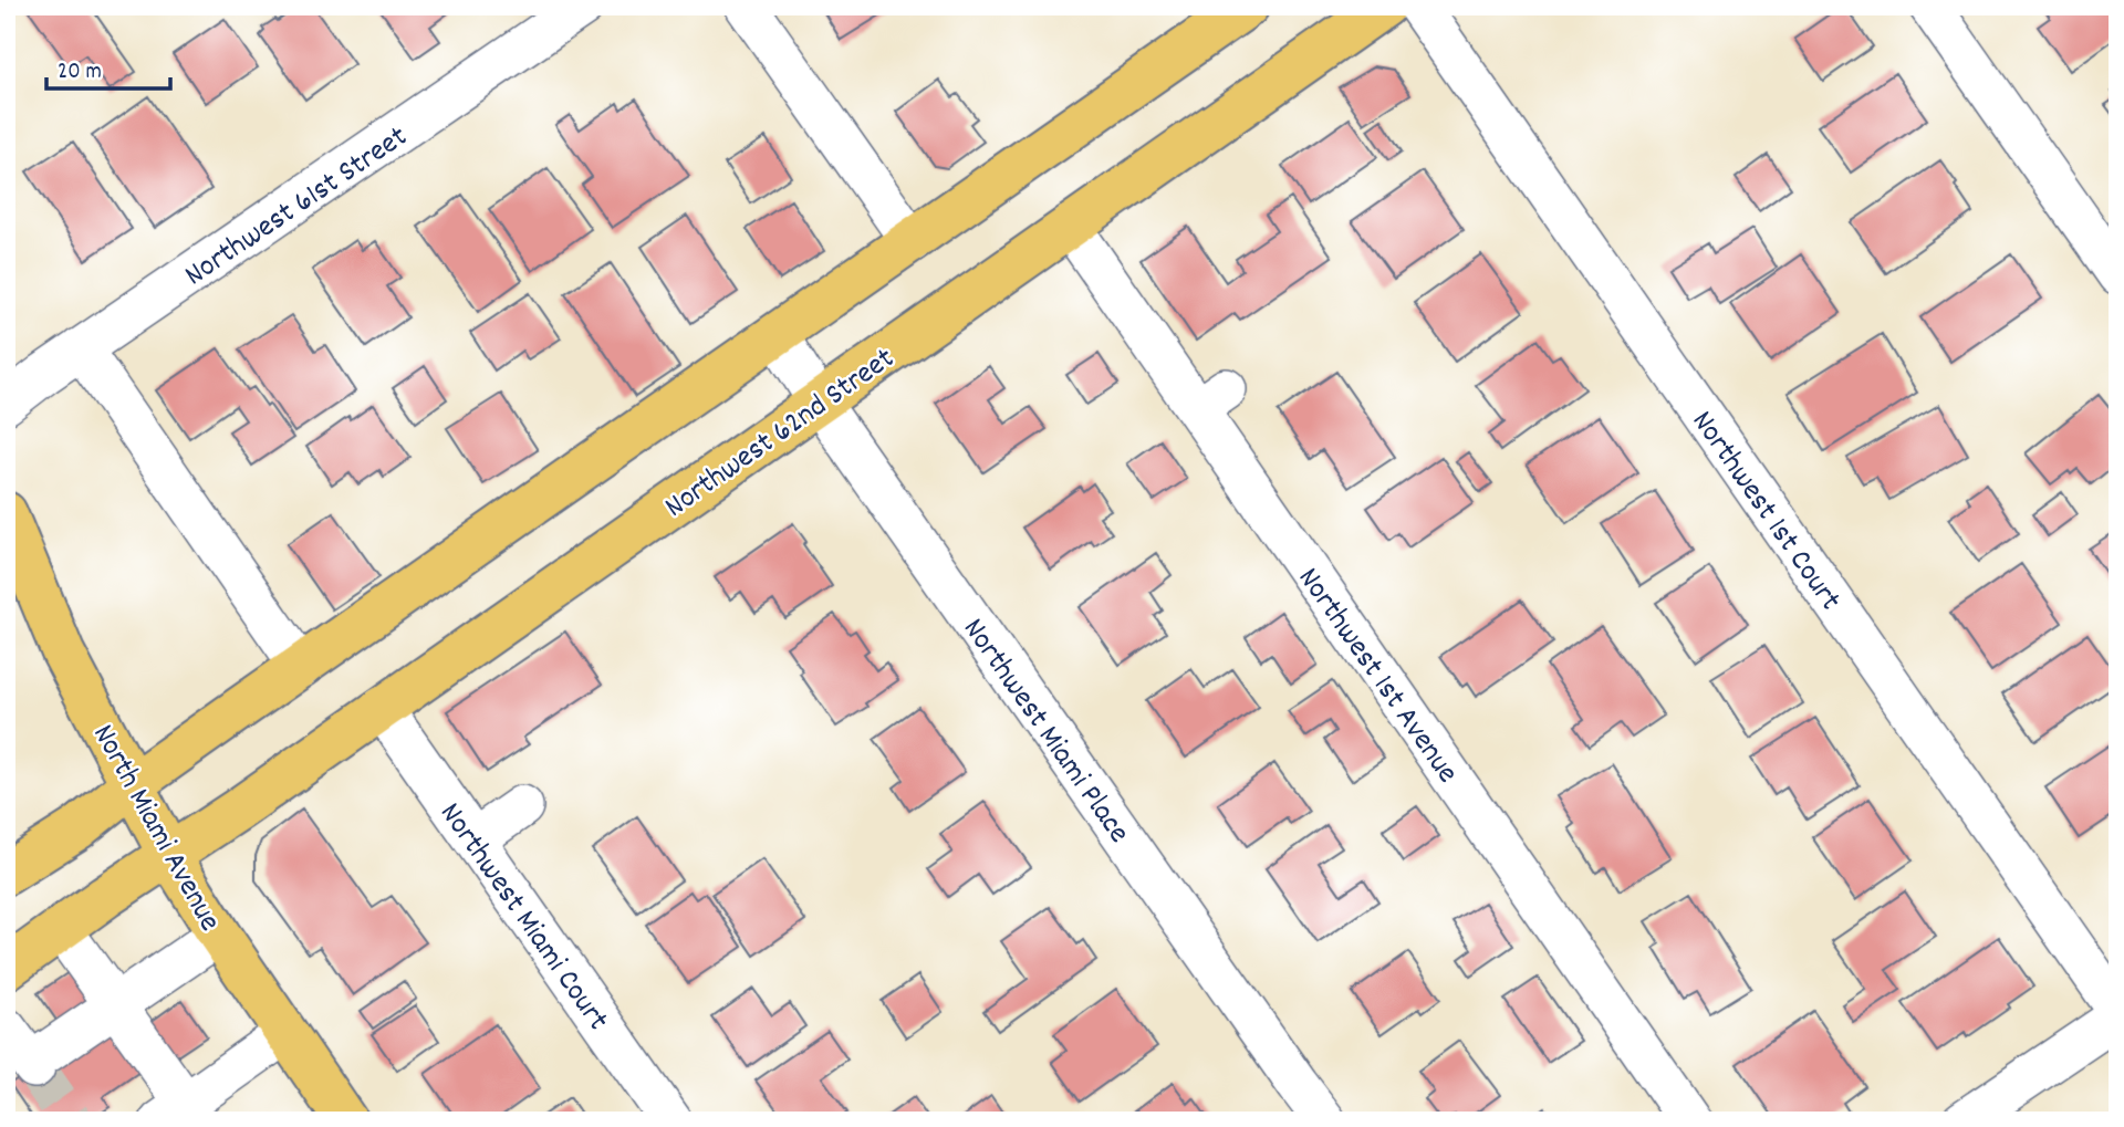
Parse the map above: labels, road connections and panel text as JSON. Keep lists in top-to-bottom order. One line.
{"streets":{"main road":["Northwest 62nd Street","North Miami Avenue"],"street":["Northwest 61st Street","Northwest 1st Court","Northwest 1st Avenue","Northwest Miami Place","Northwest Miami Court"]},"crossings":[["Northwest 62nd Street","Northwest 1st Avenue"],["Northwest 62nd Street","Northwest Miami Place"],["Northwest 62nd Street","North Miami Avenue"],["Northwest 62nd Street","Northwest Miami Court"]],"scale_bar":"20 m"}
